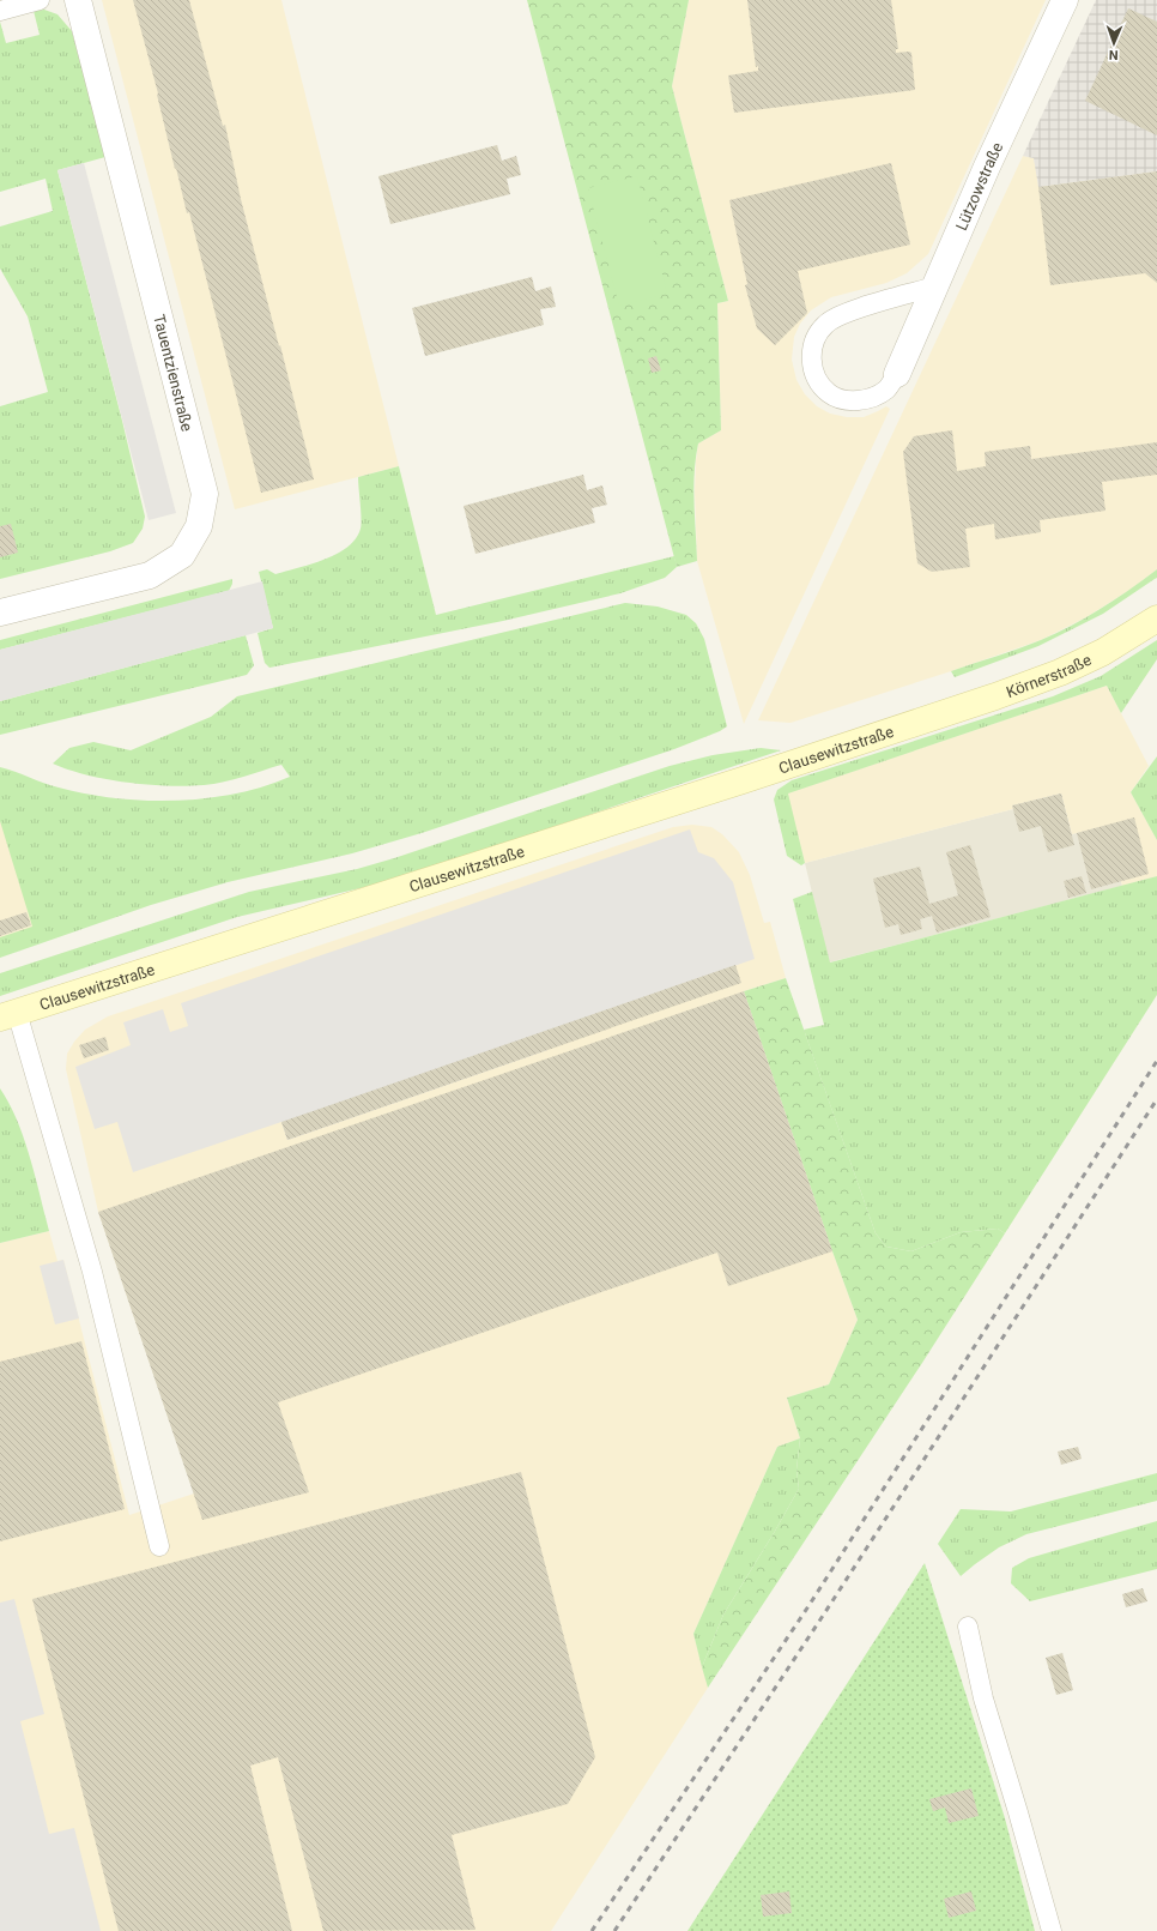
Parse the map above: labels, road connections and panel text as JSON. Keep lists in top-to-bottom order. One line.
{"streets":{"street":["Lützowstraße","Tauentzienstraße","Körnerstraße","Clausewitzstraße"]},"crossings":[["Körnerstraße","Clausewitzstraße"]],"north":"bottom"}
